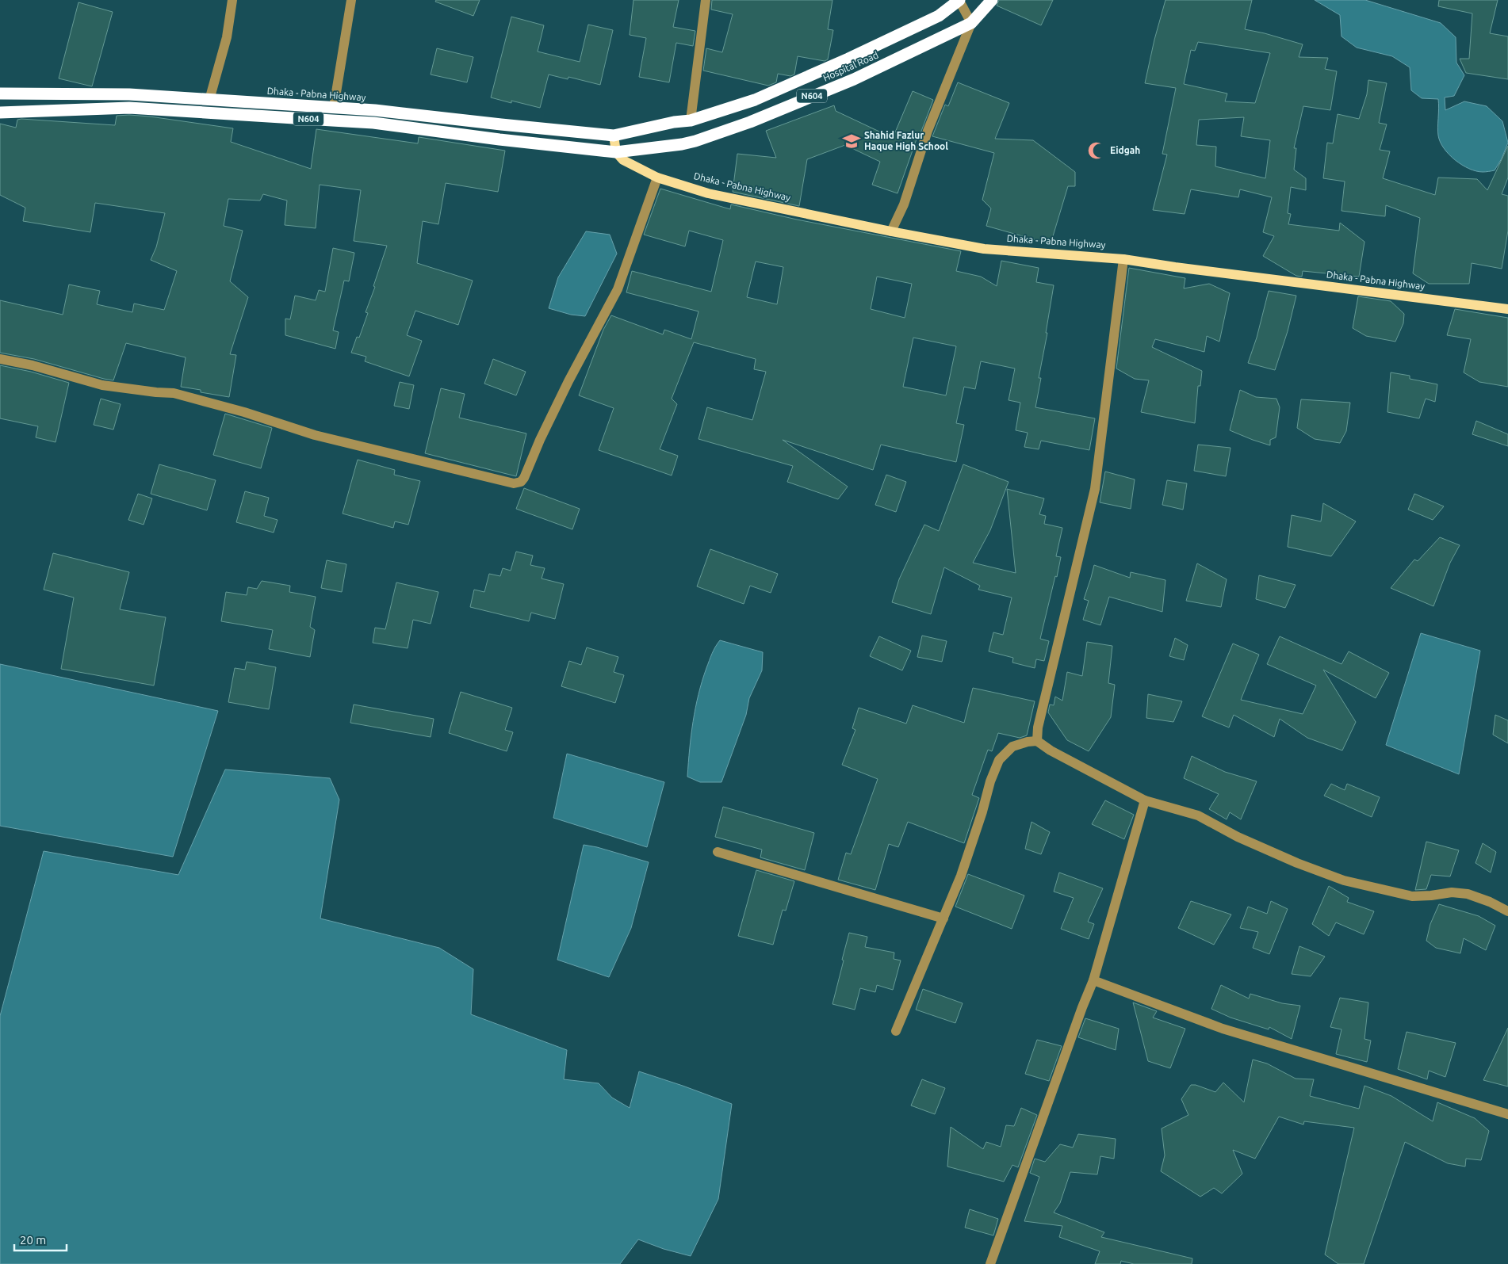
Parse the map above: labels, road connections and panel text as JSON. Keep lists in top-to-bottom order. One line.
{"streets":{"highway":["Hospital Road","Dhaka - Pabna Highway","N604"]},"crossings":[["Hospital Road","Dhaka - Pabna Highway"],["Hospital Road","N604"],["Dhaka - Pabna Highway","N604"]],"places":{"school or university":["Shahid Fazlur Haque High School"],"mosque":["Eidgah"]},"scale_bar":"20 m"}
